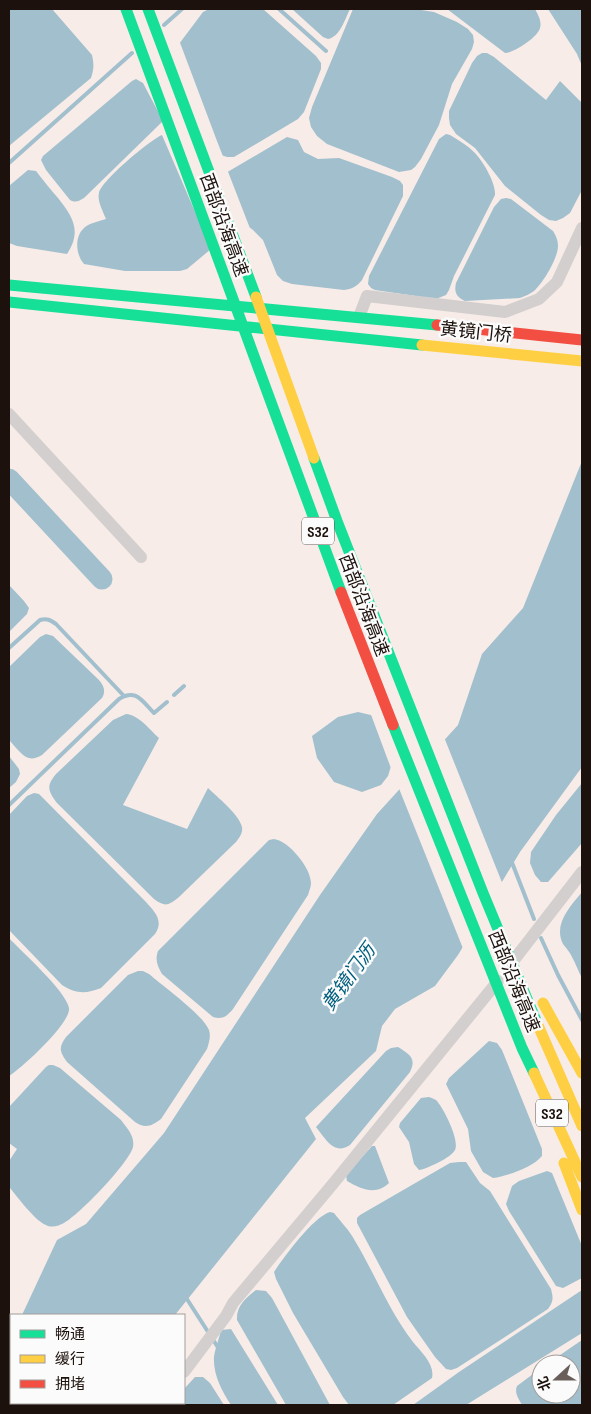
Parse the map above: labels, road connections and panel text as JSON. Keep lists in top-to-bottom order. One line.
{"streets":{"main road":["西部沿海高速","黄镜门桥","S32"]},"water":["黄镜门沥"],"legend":["畅通","缓行","拥堵"],"north":"left"}
